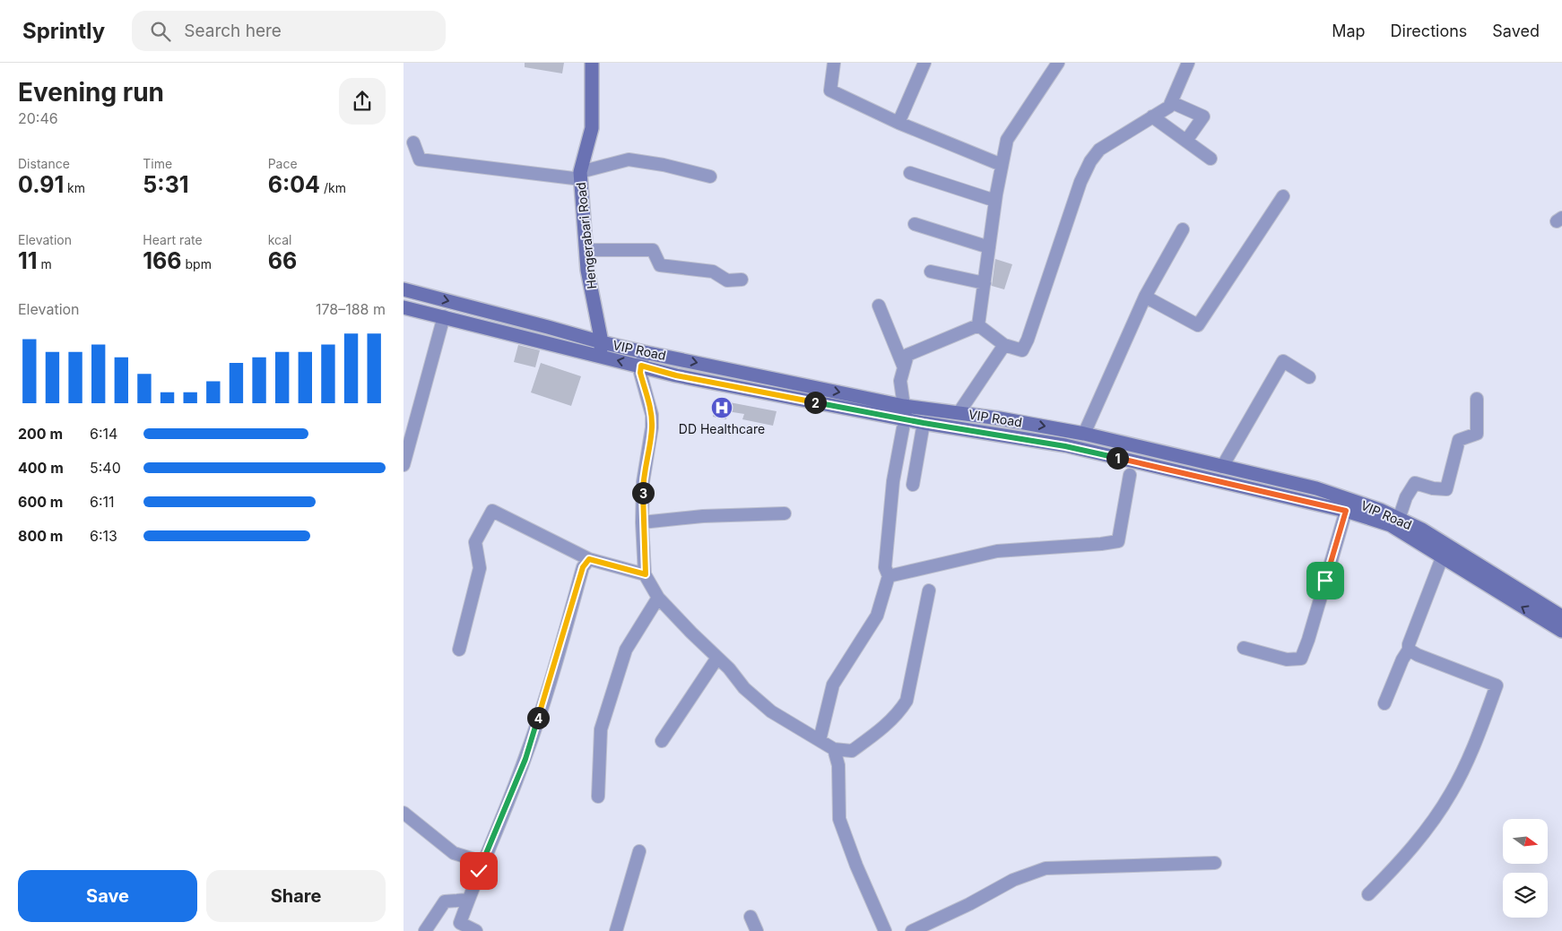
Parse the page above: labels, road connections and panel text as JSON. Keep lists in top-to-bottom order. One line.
{"streets":{"main road":["Hengerabari Road","VIP Road"]},"crossings":[["Hengerabari Road","VIP Road"]],"places":{"hospital":["DD Healthcare"]},"north":"right","page":{"header":"Sprintly","search":"Search here","nav":["Map","Directions","Saved"],"heading":["Evening run","20:46"],"stats":[["Distance","0.91 km"],["Time","5:31"],["Pace","6:04 /km"],["Elevation","11 m"],["Heart rate","166 bpm"],["kcal","66"]],"chart":["Elevation","178–188 m"],"pins":["2","1","3","4"],"list":[{"name":"200 m","note":"6:14"},{"name":"400 m","note":"5:40"},{"name":"600 m","note":"6:11"},{"name":"800 m","note":"6:13"}],"buttons":["Save","Share"]}}
